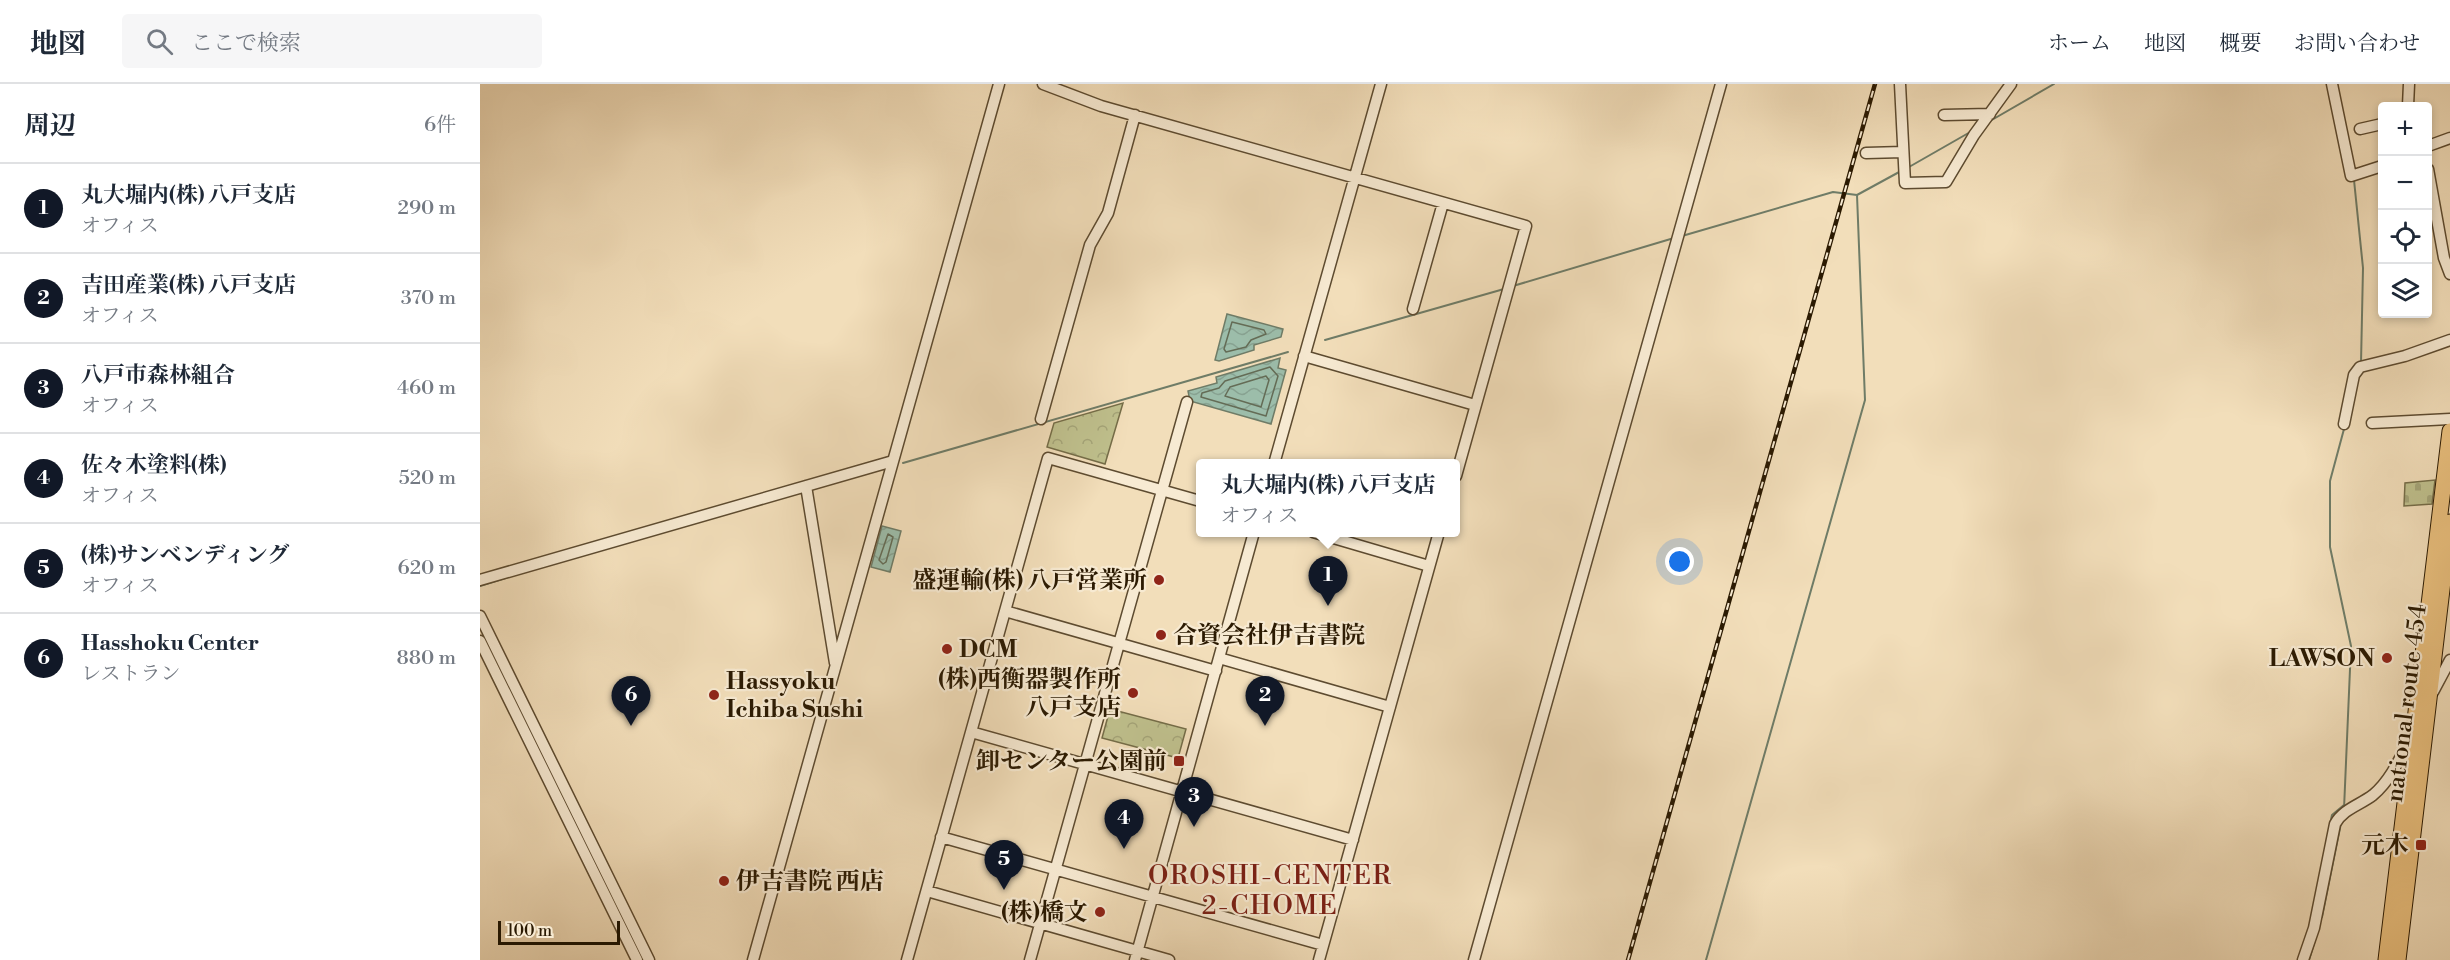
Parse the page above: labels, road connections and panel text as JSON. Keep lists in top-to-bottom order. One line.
{"streets":{"highway":["national route 454"]},"districts":["OROSHI-CENTER 2-CHOME"],"places":{"other":["盛運輸(株) 八戸営業所","合資会社伊吉書院","DCM","LAWSON","(株)西衡器製作所 八戸支店","Hassyoku Ichiba Sushi","伊吉書院 西店","(株)橋文"],"transit":["卸センター公園前","元木"]},"scale_bar":"100 m","page":{"header":"地図","search":"ここで検索","nav":["ホーム","地図","概要","お問い合わせ"],"heading":["周辺","6件"],"map_buttons":["+","−"],"list":[{"mark":"1","name":"丸大堀内(株) 八戸支店","note":"オフィス","value":"290 m"},{"mark":"2","name":"吉田産業(株) 八戸支店","note":"オフィス","value":"370 m"},{"mark":"3","name":"八戸市森林組合","note":"オフィス","value":"460 m"},{"mark":"4","name":"佐々木塗料(株)","note":"オフィス","value":"520 m"},{"mark":"5","name":"(株)サンベンディング","note":"オフィス","value":"620 m"},{"mark":"6","name":"Hasshoku Center","note":"レストラン","value":"880 m"}],"popup":["丸大堀内(株) 八戸支店","オフィス"],"pins":["1","2","6","3","4","5"],"scale":"100 m"}}
